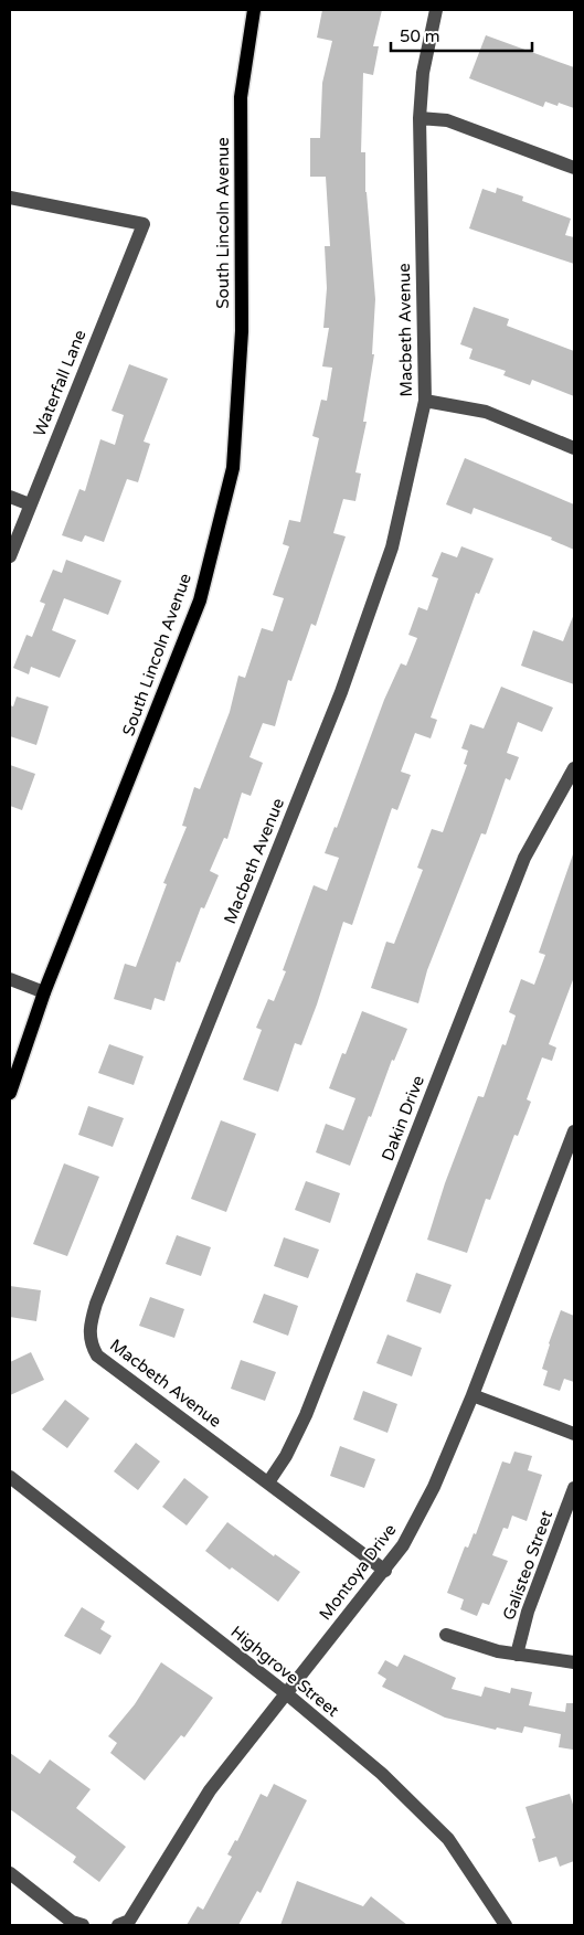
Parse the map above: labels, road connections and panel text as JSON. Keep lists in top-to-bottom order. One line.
{"streets":{"main road":["South Lincoln Avenue"],"street":["Macbeth Avenue","Waterfall Lane","Dakin Drive","Galisteo Street","Montoya Drive","Highgrove Street"]},"crossings":[["Macbeth Avenue","Dakin Drive"],["Macbeth Avenue","Montoya Drive"],["Montoya Drive","Highgrove Street"]],"scale_bar":"50 m"}
